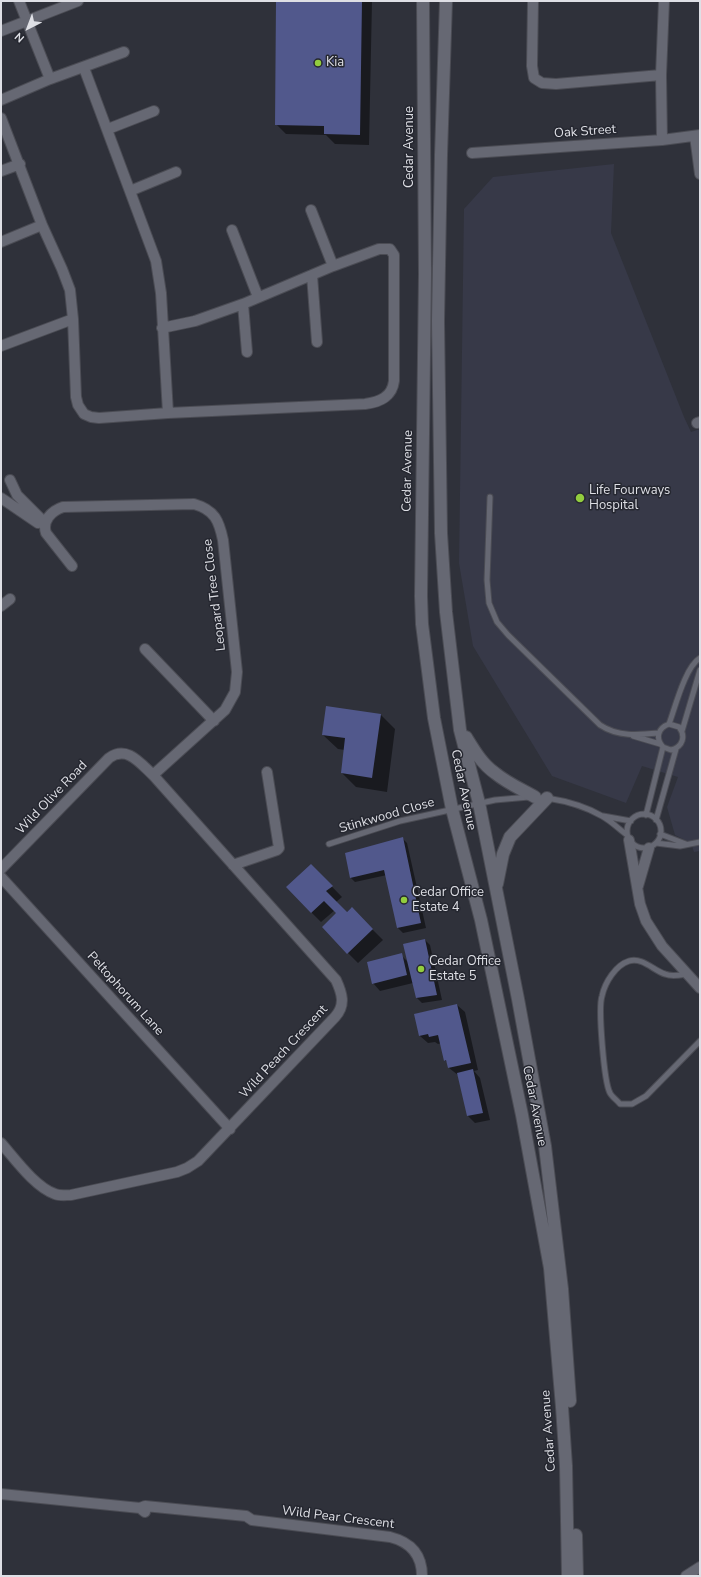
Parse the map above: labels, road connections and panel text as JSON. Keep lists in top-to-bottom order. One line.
{"streets":{"main road":["Cedar Avenue"],"street":["Oak Street","Leopard Tree Close","Wild Olive Road","Peltophorum Lane","Wild Peach Crescent","Wild Pear Crescent"],"lane":["Stinkwood Close"]},"crossings":[["Cedar Avenue","Stinkwood Close"],["Leopard Tree Close","Wild Peach Crescent"],["Wild Olive Road","Wild Peach Crescent"],["Peltophorum Lane","Wild Peach Crescent"]],"places":["Kia","Life Fourways Hospital","Cedar Office Estate 4","Cedar Office Estate 5"],"north":"bottom left"}
